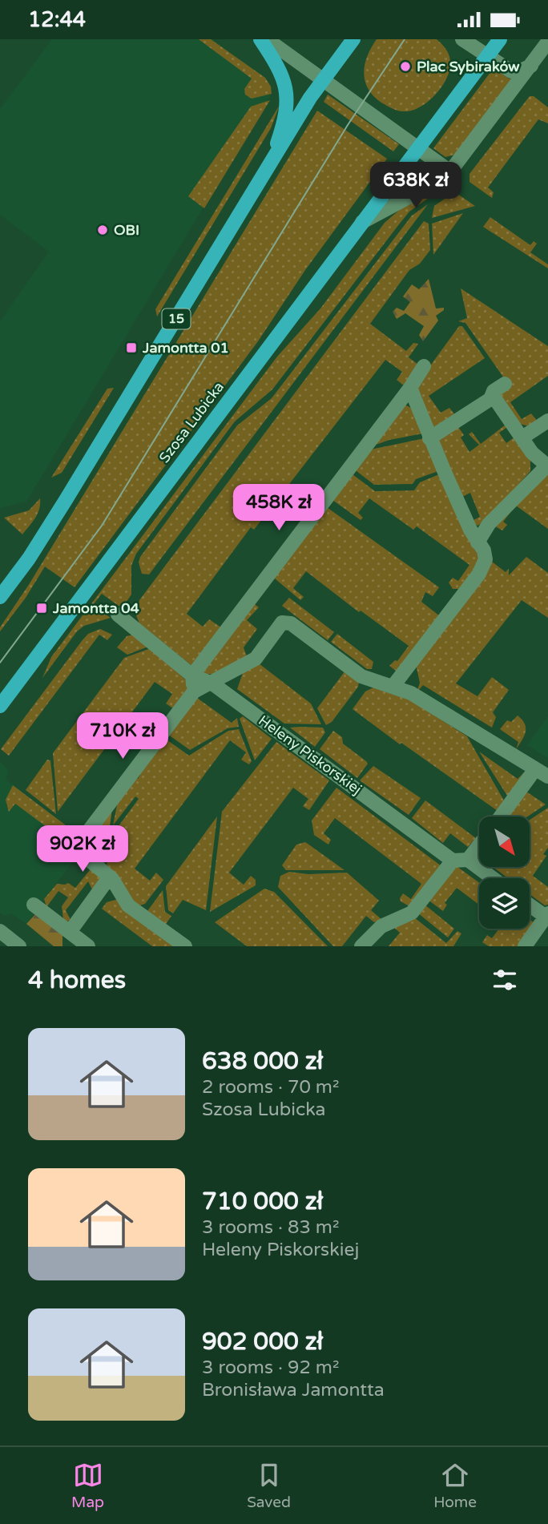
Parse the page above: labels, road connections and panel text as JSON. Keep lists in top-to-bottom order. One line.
{"streets":{"main road":["15","Szosa Lubicka"],"street":["Heleny Piskorskiej"]},"places":{"other":["Plac Sybiraków","OBI"],"transit":["Jamontta 01","Jamontta 04"]},"north":"bottom right","page":{"status":"12:44","price":["638K zł","458K zł","710K zł","902K zł"],"heading":"4 homes","list":[{"name":"638 000 zł","note":"2 rooms · 70 m² · Szosa Lubicka"},{"name":"710 000 zł","note":"3 rooms · 83 m² · Heleny Piskorskiej"},{"name":"902 000 zł","note":"3 rooms · 92 m² · Bronisława Jamontta"}],"tabs":["Map","Saved","Home"]}}
